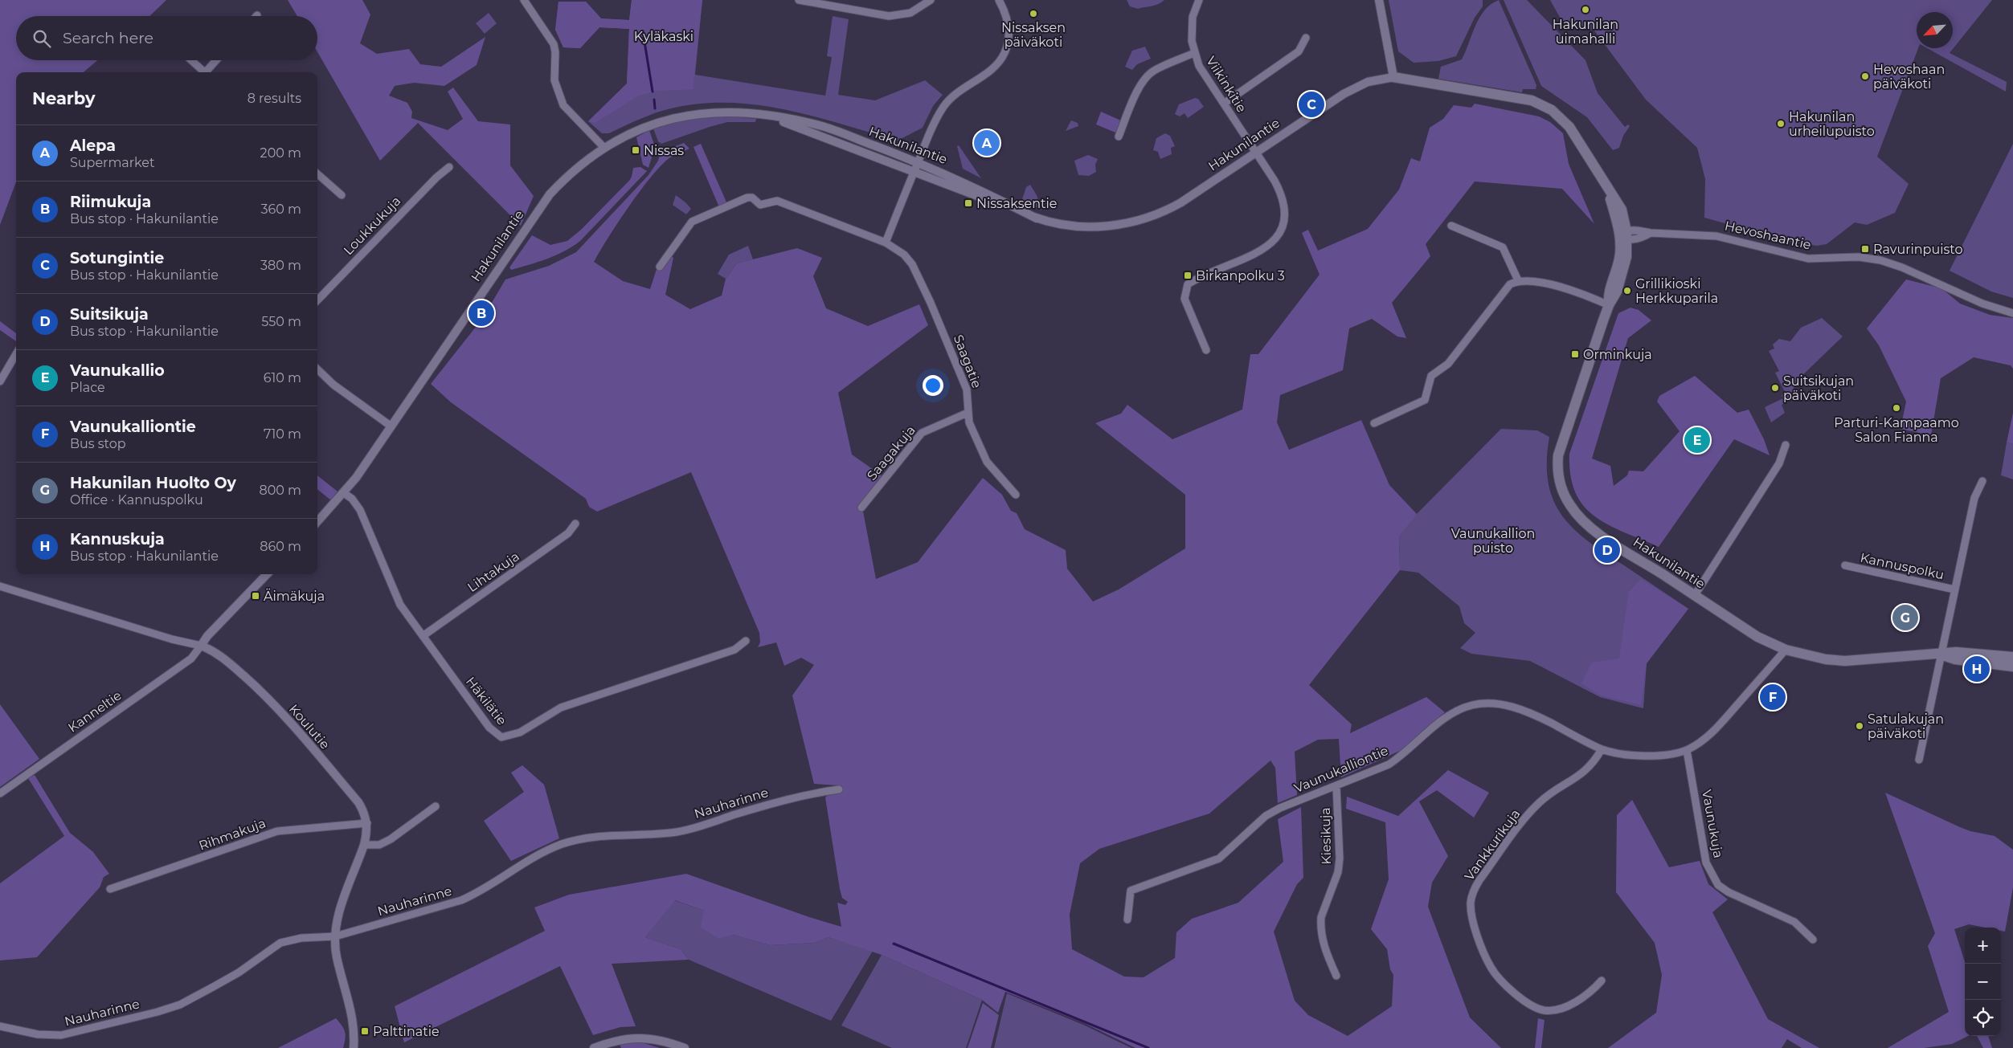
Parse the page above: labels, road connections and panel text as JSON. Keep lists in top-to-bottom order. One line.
{"streets":{"main road":["Hakunilantie"],"street":["Viikinkitie","Loukkukuja","Hevoshaantie","Saagatie","Saagakuja","Kannuspolku","Lihtakuja","Häkilätie","Kanneltie","Koulutie","Vaunukalliontie","Nauharinne","Vaunukuja","Rihmakuja","Kiesikuja","Vankkurikuja"]},"crossings":[["Viikinkitie","Hakunilantie"],["Hakunilantie","Hevoshaantie"],["Hakunilantie","Häkilätie"],["Hakunilantie","Vaunukalliontie"],["Saagatie","Saagakuja"],["Lihtakuja","Häkilätie"],["Kanneltie","Koulutie"],["Koulutie","Rihmakuja"],["Vaunukalliontie","Vaunukuja"],["Vaunukalliontie","Kiesikuja"],["Vaunukalliontie","Vankkurikuja"]],"parks":["Kyläkaski","Vaunukallion puisto"],"places":{"other":["Hakunilan uimahalli","Nissaksen päiväkoti","Hevoshaan päiväkoti","Hakunilan urheilupuisto","Grillikioski Herkkuparila","Suitsikujan päiväkoti","Parturi-Kampaamo Salon Fianna","Satulakujan päiväkoti"],"transit":["Nissas","Nissaksentie","Ravurinpuisto","Birkanpolku 3","Orminkuja","Äimäkuja","Palttinatie"]},"north":"bottom left","page":{"search":"Search here","heading":["Nearby","8 results"],"pins":["C","A","B","E","D","G","H","F"],"list":[{"mark":"A","name":"Alepa","note":"Supermarket","value":"200 m"},{"mark":"B","name":"Riimukuja","note":"Bus stop · Hakunilantie","value":"360 m"},{"mark":"C","name":"Sotungintie","note":"Bus stop · Hakunilantie","value":"380 m"},{"mark":"D","name":"Suitsikuja","note":"Bus stop · Hakunilantie","value":"550 m"},{"mark":"E","name":"Vaunukallio","note":"Place","value":"610 m"},{"mark":"F","name":"Vaunukalliontie","note":"Bus stop","value":"710 m"},{"mark":"G","name":"Hakunilan Huolto Oy","note":"Office · Kannuspolku","value":"800 m"},{"mark":"H","name":"Kannuskuja","note":"Bus stop · Hakunilantie","value":"860 m"}],"map_buttons":["+","−"]}}
